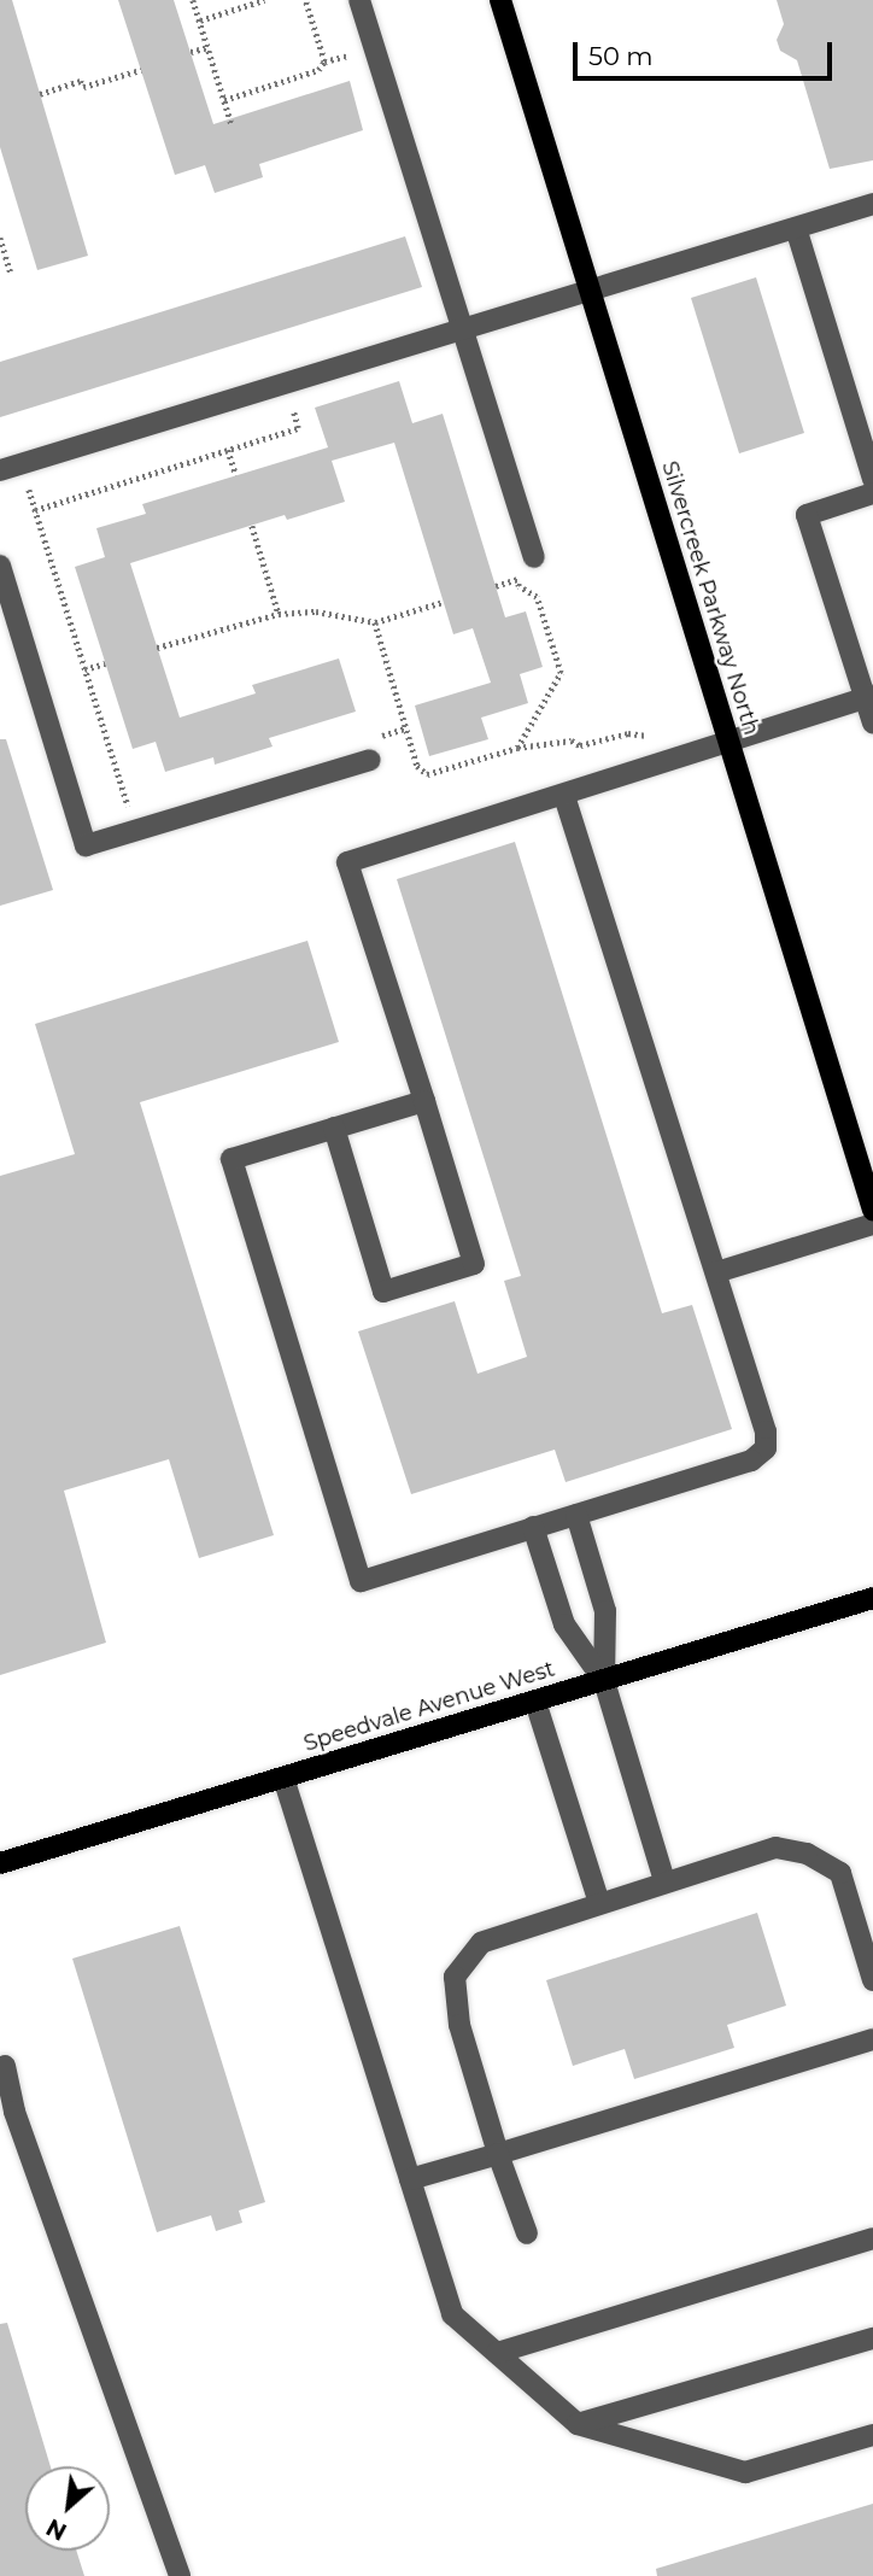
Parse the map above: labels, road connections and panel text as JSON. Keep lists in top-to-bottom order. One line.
{"streets":{"main road":["Silvercreek Parkway North","Speedvale Avenue West"]},"scale_bar":"50 m","north":"bottom left"}
